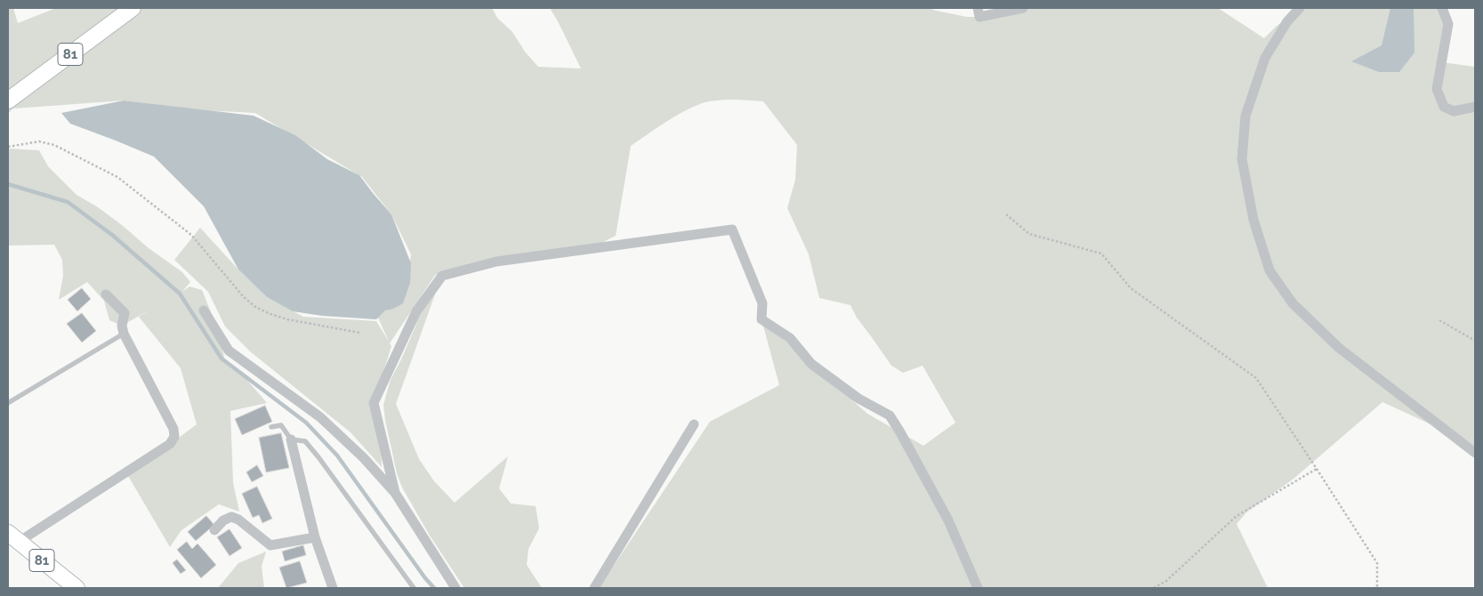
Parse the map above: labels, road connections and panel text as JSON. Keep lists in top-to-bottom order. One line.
{"streets":{"main road":["81"]}}
